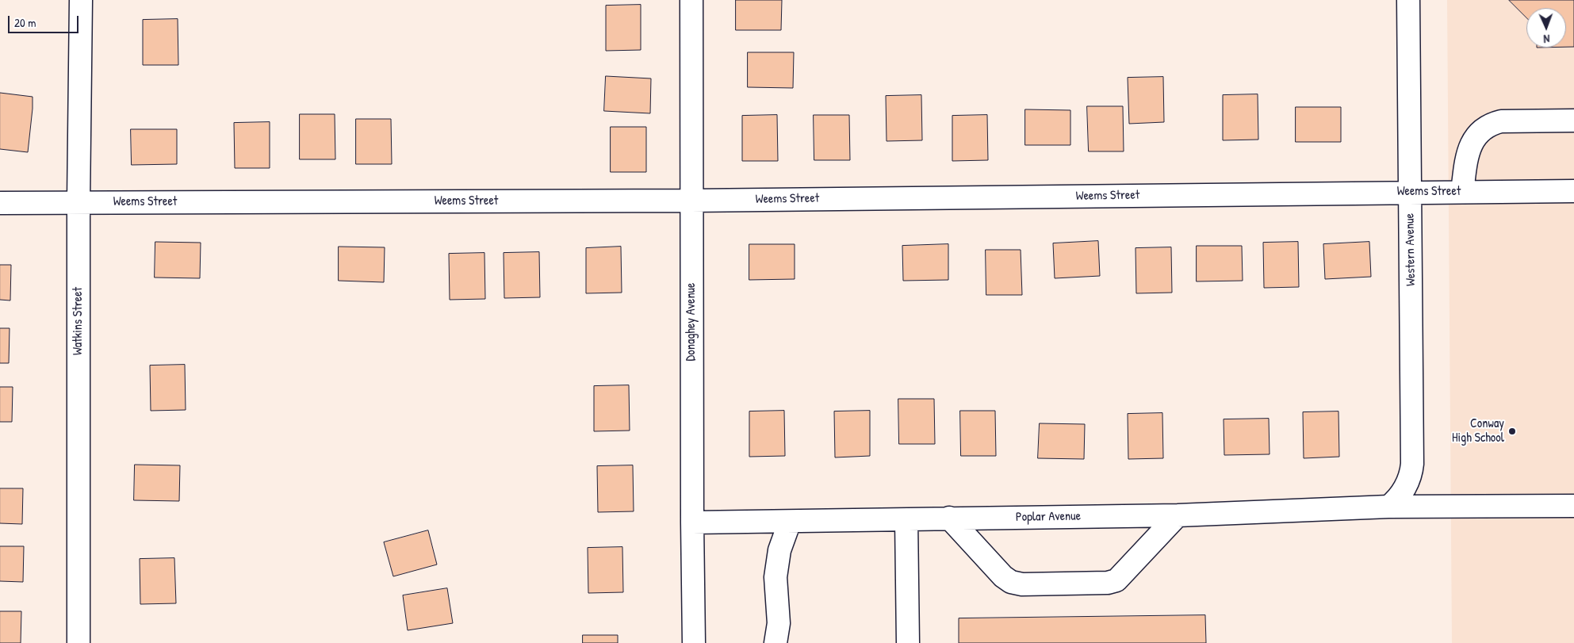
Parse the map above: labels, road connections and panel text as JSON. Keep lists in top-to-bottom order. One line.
{"streets":{"street":["Weems Street","Western Avenue","Watkins Street","Donaghey Avenue","Poplar Avenue"]},"crossings":[["Weems Street","Western Avenue"],["Weems Street","Watkins Street"],["Weems Street","Donaghey Avenue"],["Western Avenue","Poplar Avenue"],["Donaghey Avenue","Poplar Avenue"]],"places":["Conway High School"],"scale_bar":"20 m","north":"bottom"}
